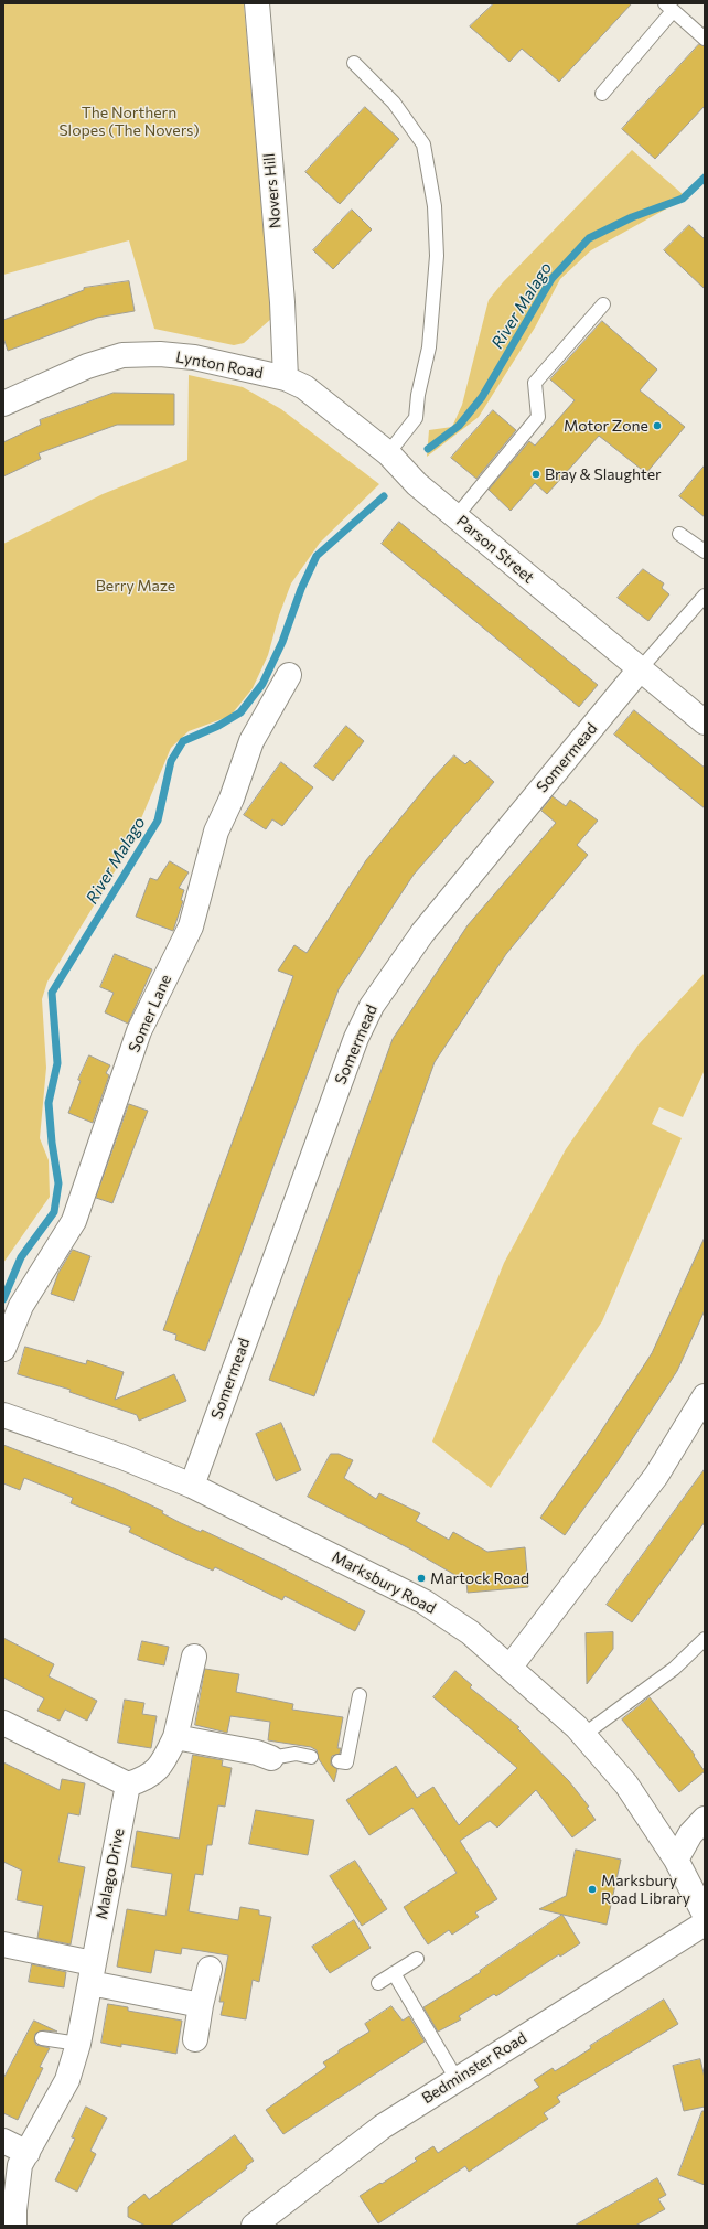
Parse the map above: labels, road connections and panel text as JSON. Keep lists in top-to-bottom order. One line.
{"streets":{"street":["Novers Hill","Lynton Road","Parson Street","Somermead","Somer Lane","Marksbury Road","Malago Drive","Bedminster Road"]},"crossings":[["Novers Hill","Lynton Road"],["Novers Hill","Parson Street"],["Lynton Road","Parson Street"],["Parson Street","Somermead"],["Somermead","Marksbury Road"],["Marksbury Road","Bedminster Road"]],"water":["River Malago"],"parks":["The Northern Slopes (The Novers)","Berry Maze"],"places":["Motor Zone","Bray & Slaughter","Martock Road","Marksbury Road Library"]}
